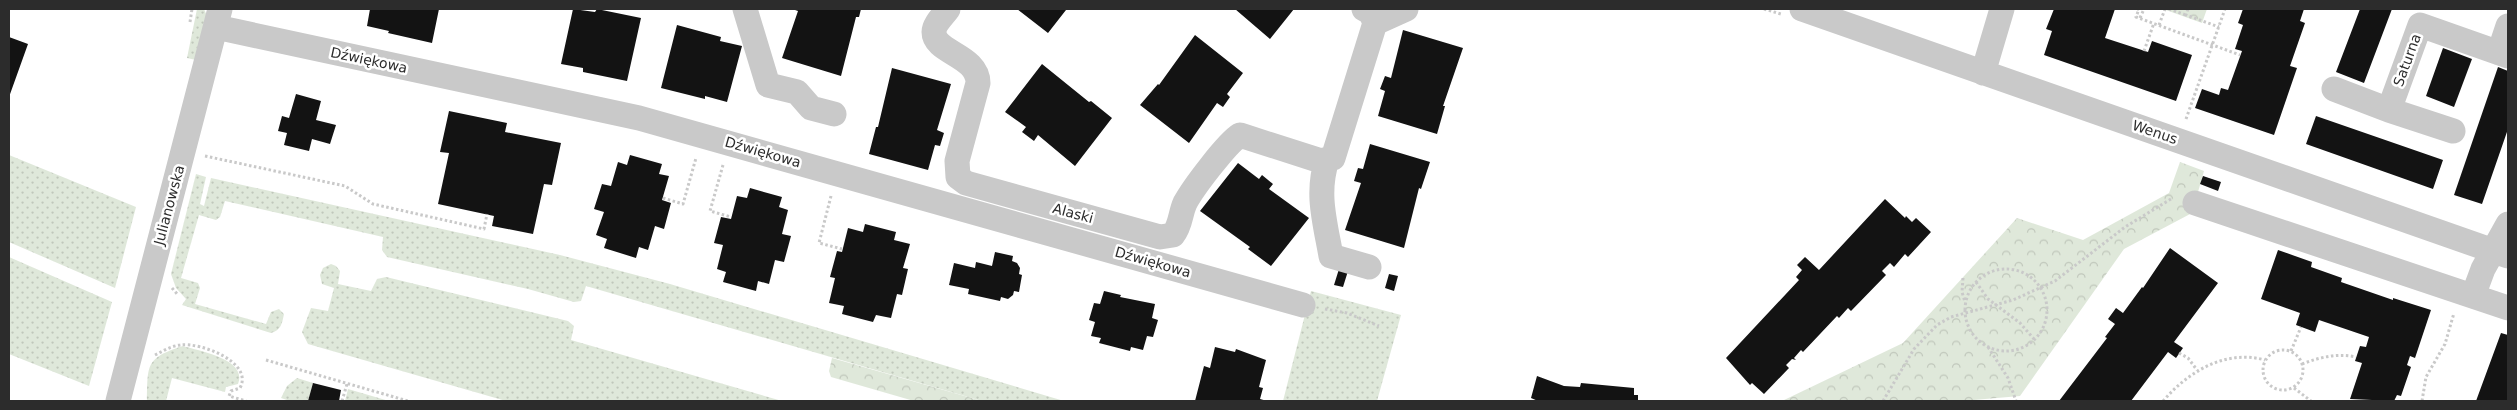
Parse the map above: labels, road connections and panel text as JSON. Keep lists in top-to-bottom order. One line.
{"streets":{"street":["Dźwiękowa","Saturna","Wenus","Julianowska","Alaski"]},"crossings":[["Dźwiękowa","Julianowska"]]}
